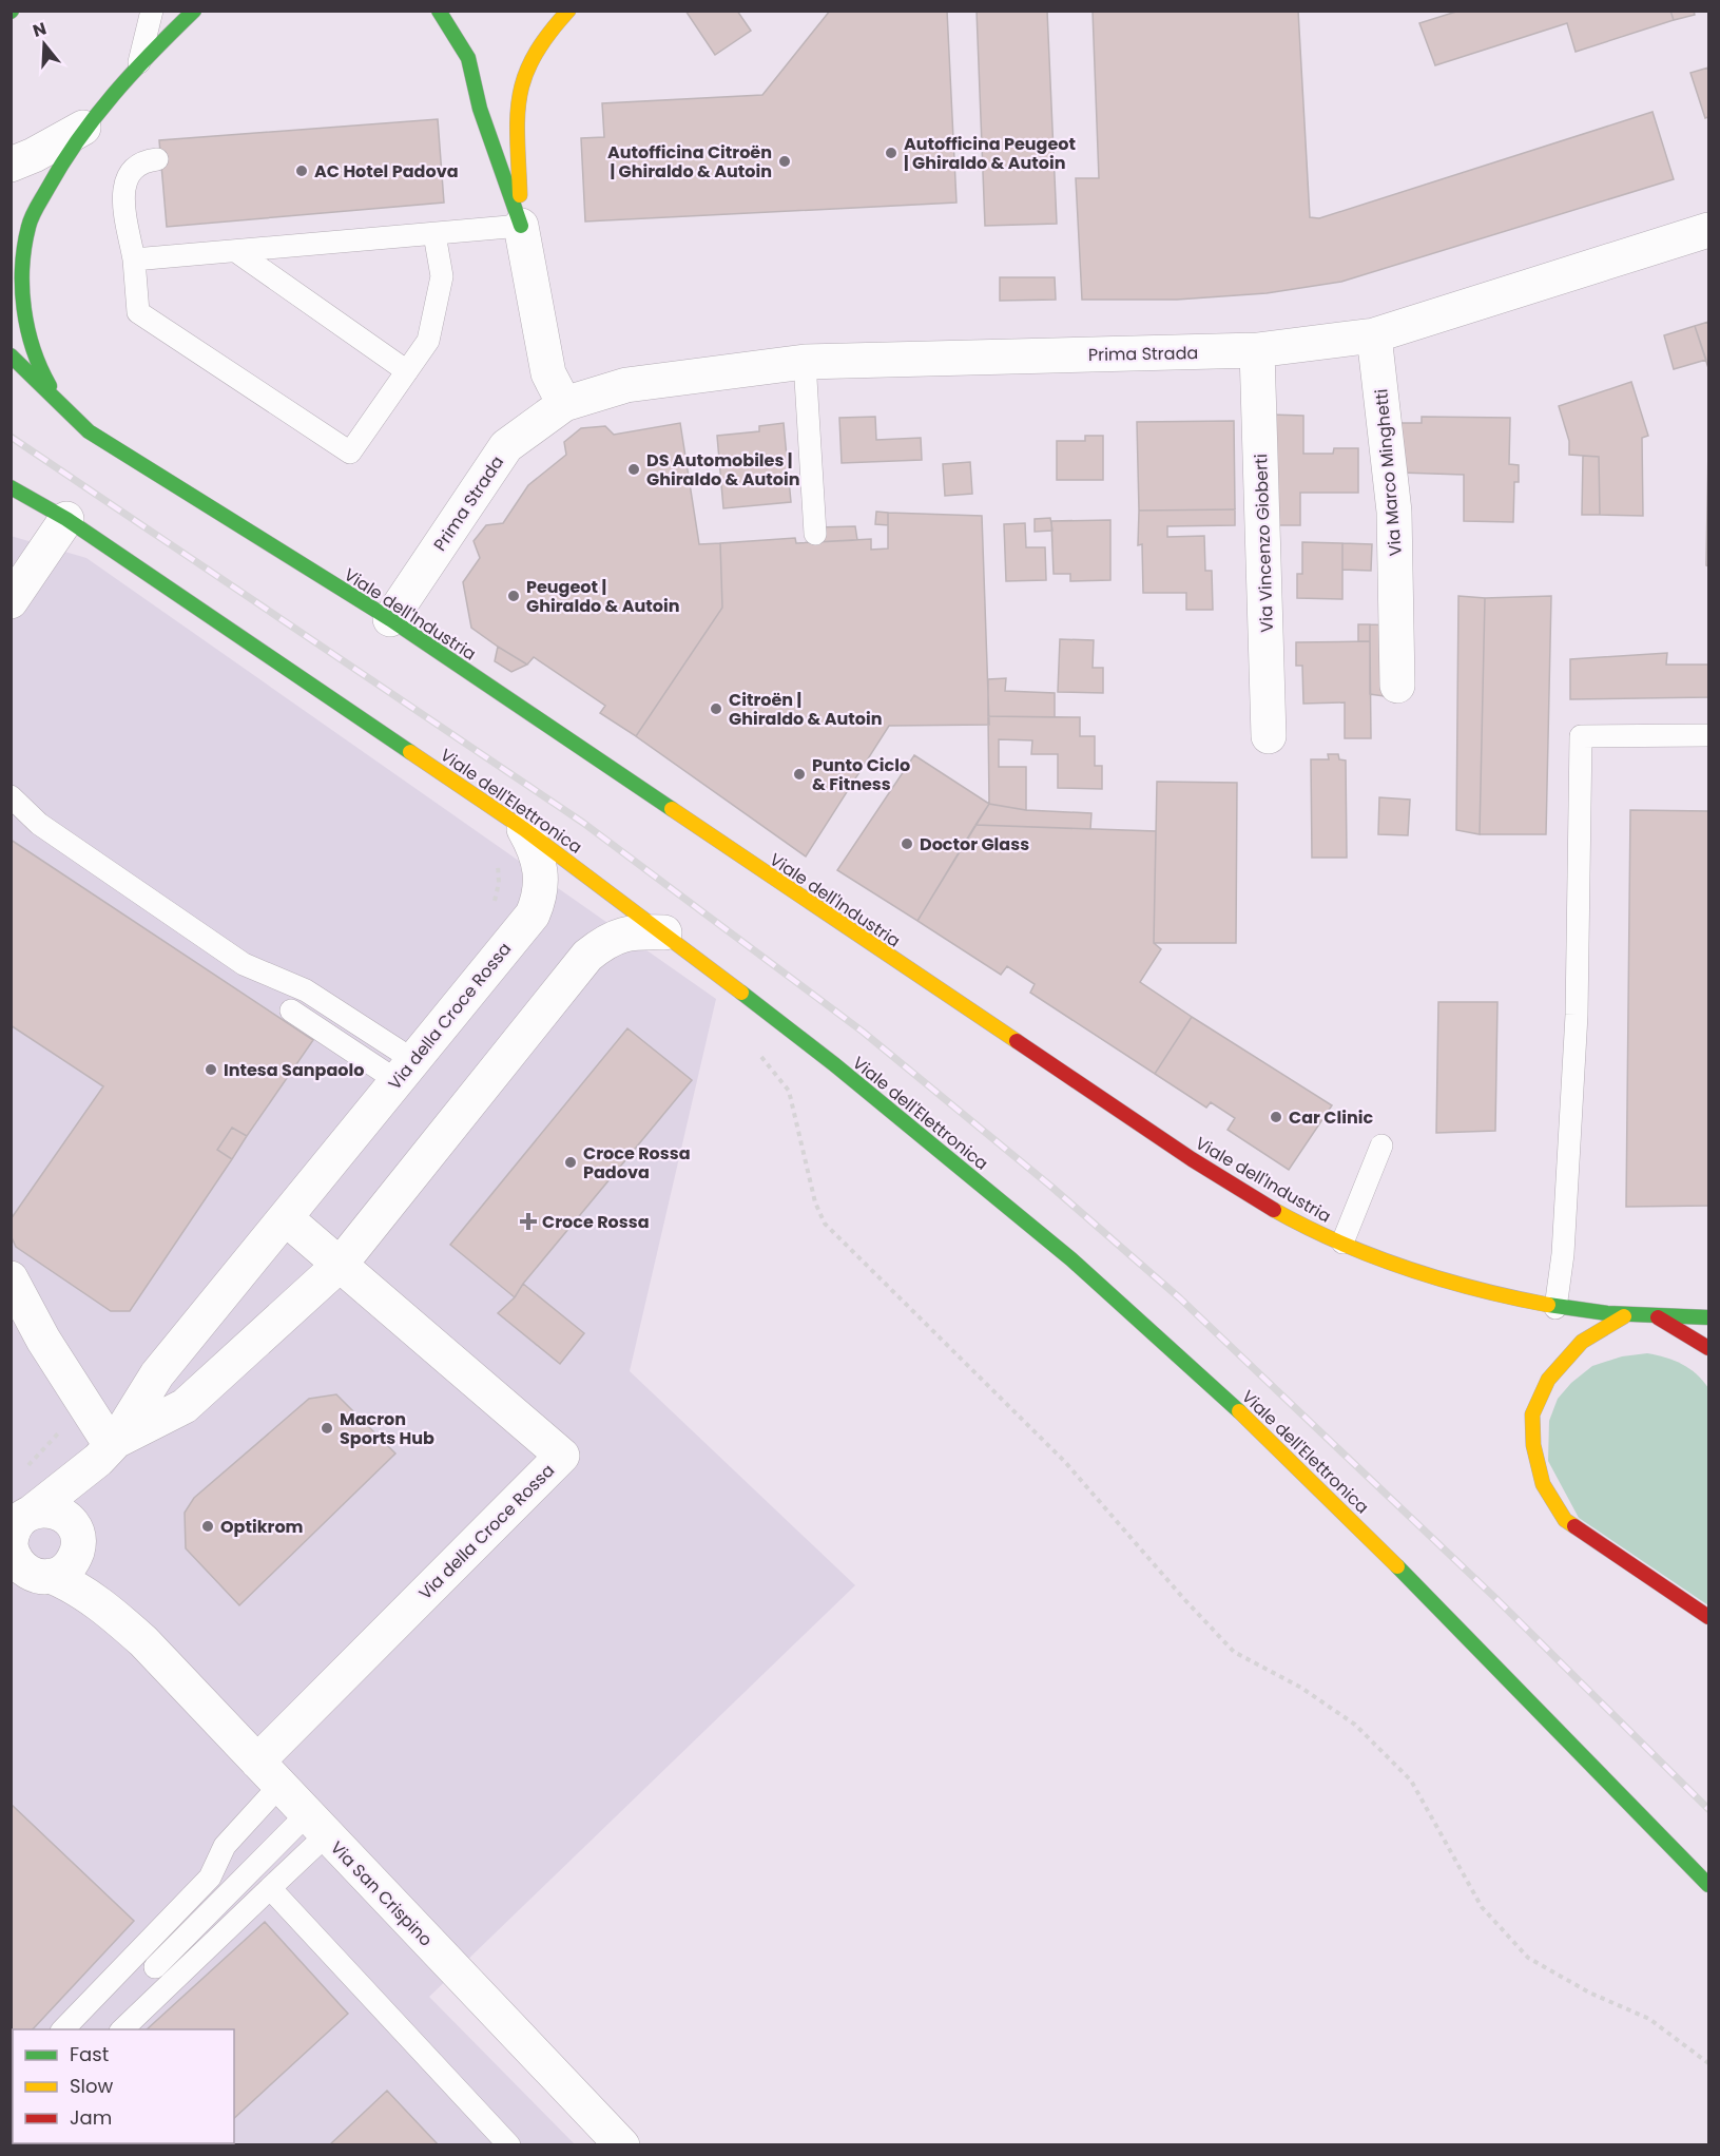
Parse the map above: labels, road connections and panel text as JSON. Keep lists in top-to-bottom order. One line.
{"streets":{"street":["Prima Strada","Via Marco Minghetti","Via Vincenzo Gioberti","Viale dell'Industria","Viale dell'Elettronica","Via della Croce Rossa","Via San Crispino"]},"crossings":[["Prima Strada","Via Marco Minghetti"],["Prima Strada","Via Vincenzo Gioberti"],["Prima Strada","Viale dell'Industria"],["Viale dell'Elettronica","Via della Croce Rossa"],["Via della Croce Rossa","Via San Crispino"]],"places":{"other":["Autofficina Peugeot | Ghiraldo & Autoin","Autofficina Citroën | Ghiraldo & Autoin","AC Hotel Padova","DS Automobiles | Ghiraldo & Autoin","Peugeot | Ghiraldo & Autoin","Citroën | Ghiraldo & Autoin","Punto Ciclo & Fitness","Doctor Glass","Intesa Sanpaolo","Car Clinic","Croce Rossa Padova","Macron Sports Hub","Optikrom"],"health":["Croce Rossa"]},"legend":["Fast","Slow","Jam"],"north":"top"}
